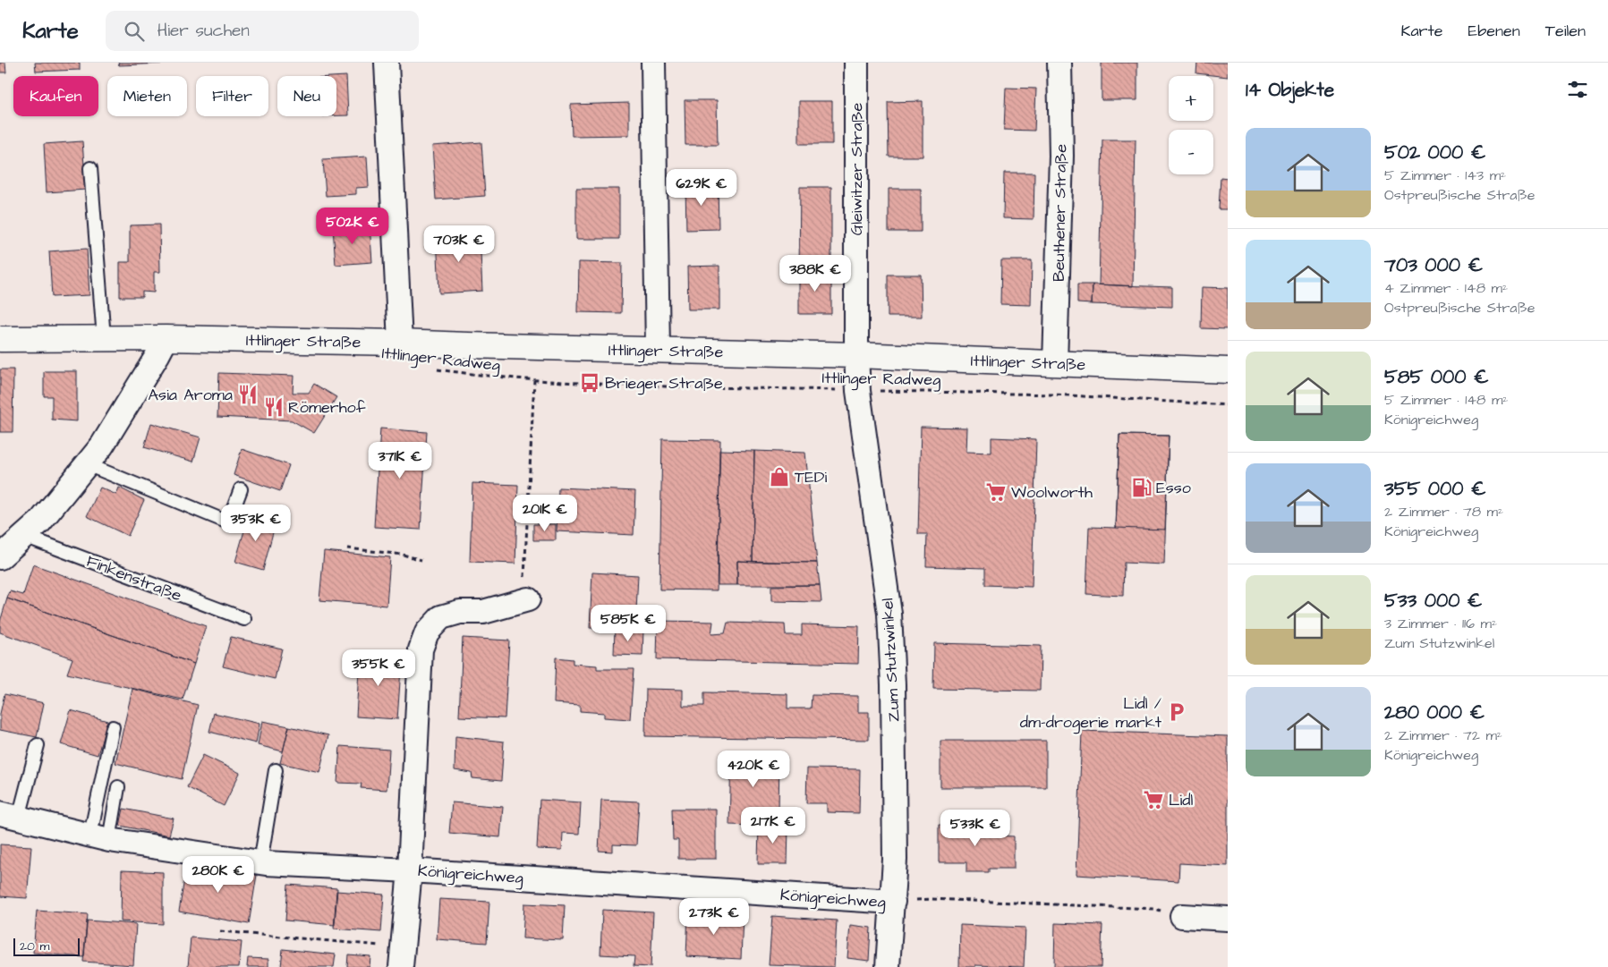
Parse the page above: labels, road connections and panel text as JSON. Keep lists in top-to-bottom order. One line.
{"streets":{"street":["Gleiwitzer Straße","Beuthener Straße","Ittlinger Straße","Zum Stutzwinkel","Königreichweg"],"lane":["Finkenstraße"],"path":["Ittlinger Radweg"]},"crossings":[["Gleiwitzer Straße","Ittlinger Straße"],["Gleiwitzer Straße","Zum Stutzwinkel"],["Beuthener Straße","Ittlinger Straße"],["Ittlinger Straße","Zum Stutzwinkel"],["Ittlinger Radweg","Zum Stutzwinkel"],["Zum Stutzwinkel","Königreichweg"]],"places":{"bus stop":["Brieger Straße"],"restaurant":["Asia Aroma","Römerhof"],"shop":["TEDi"],"fuel station":["Esso"],"supermarket":["Woolworth","Lidl"],"parking":["Lidl / dm-drogerie markt"]},"scale_bar":"20 m","page":{"header":"Karte","search":"Hier suchen","nav":["Karte","Ebenen","Teilen"],"heading":"14 Objekte","map_buttons":["+","−"],"chip":["Kaufen","Mieten","Filter","Neu"],"list":[{"name":"502 000 €","note":"5 Zimmer · 143 m² · Ostpreußische Straße"},{"name":"703 000 €","note":"4 Zimmer · 148 m² · Ostpreußische Straße"},{"name":"585 000 €","note":"5 Zimmer · 148 m² · Königreichweg"},{"name":"355 000 €","note":"2 Zimmer · 78 m² · Königreichweg"},{"name":"533 000 €","note":"3 Zimmer · 116 m² · Zum Stutzwinkel"},{"name":"280 000 €","note":"2 Zimmer · 72 m² · Königreichweg"}],"price":["629K €","502K €","703K €","388K €","371K €","201K €","353K €","585K €","355K €","420K €","217K €","533K €","280K €","273K €"],"scale":"20 m"}}
